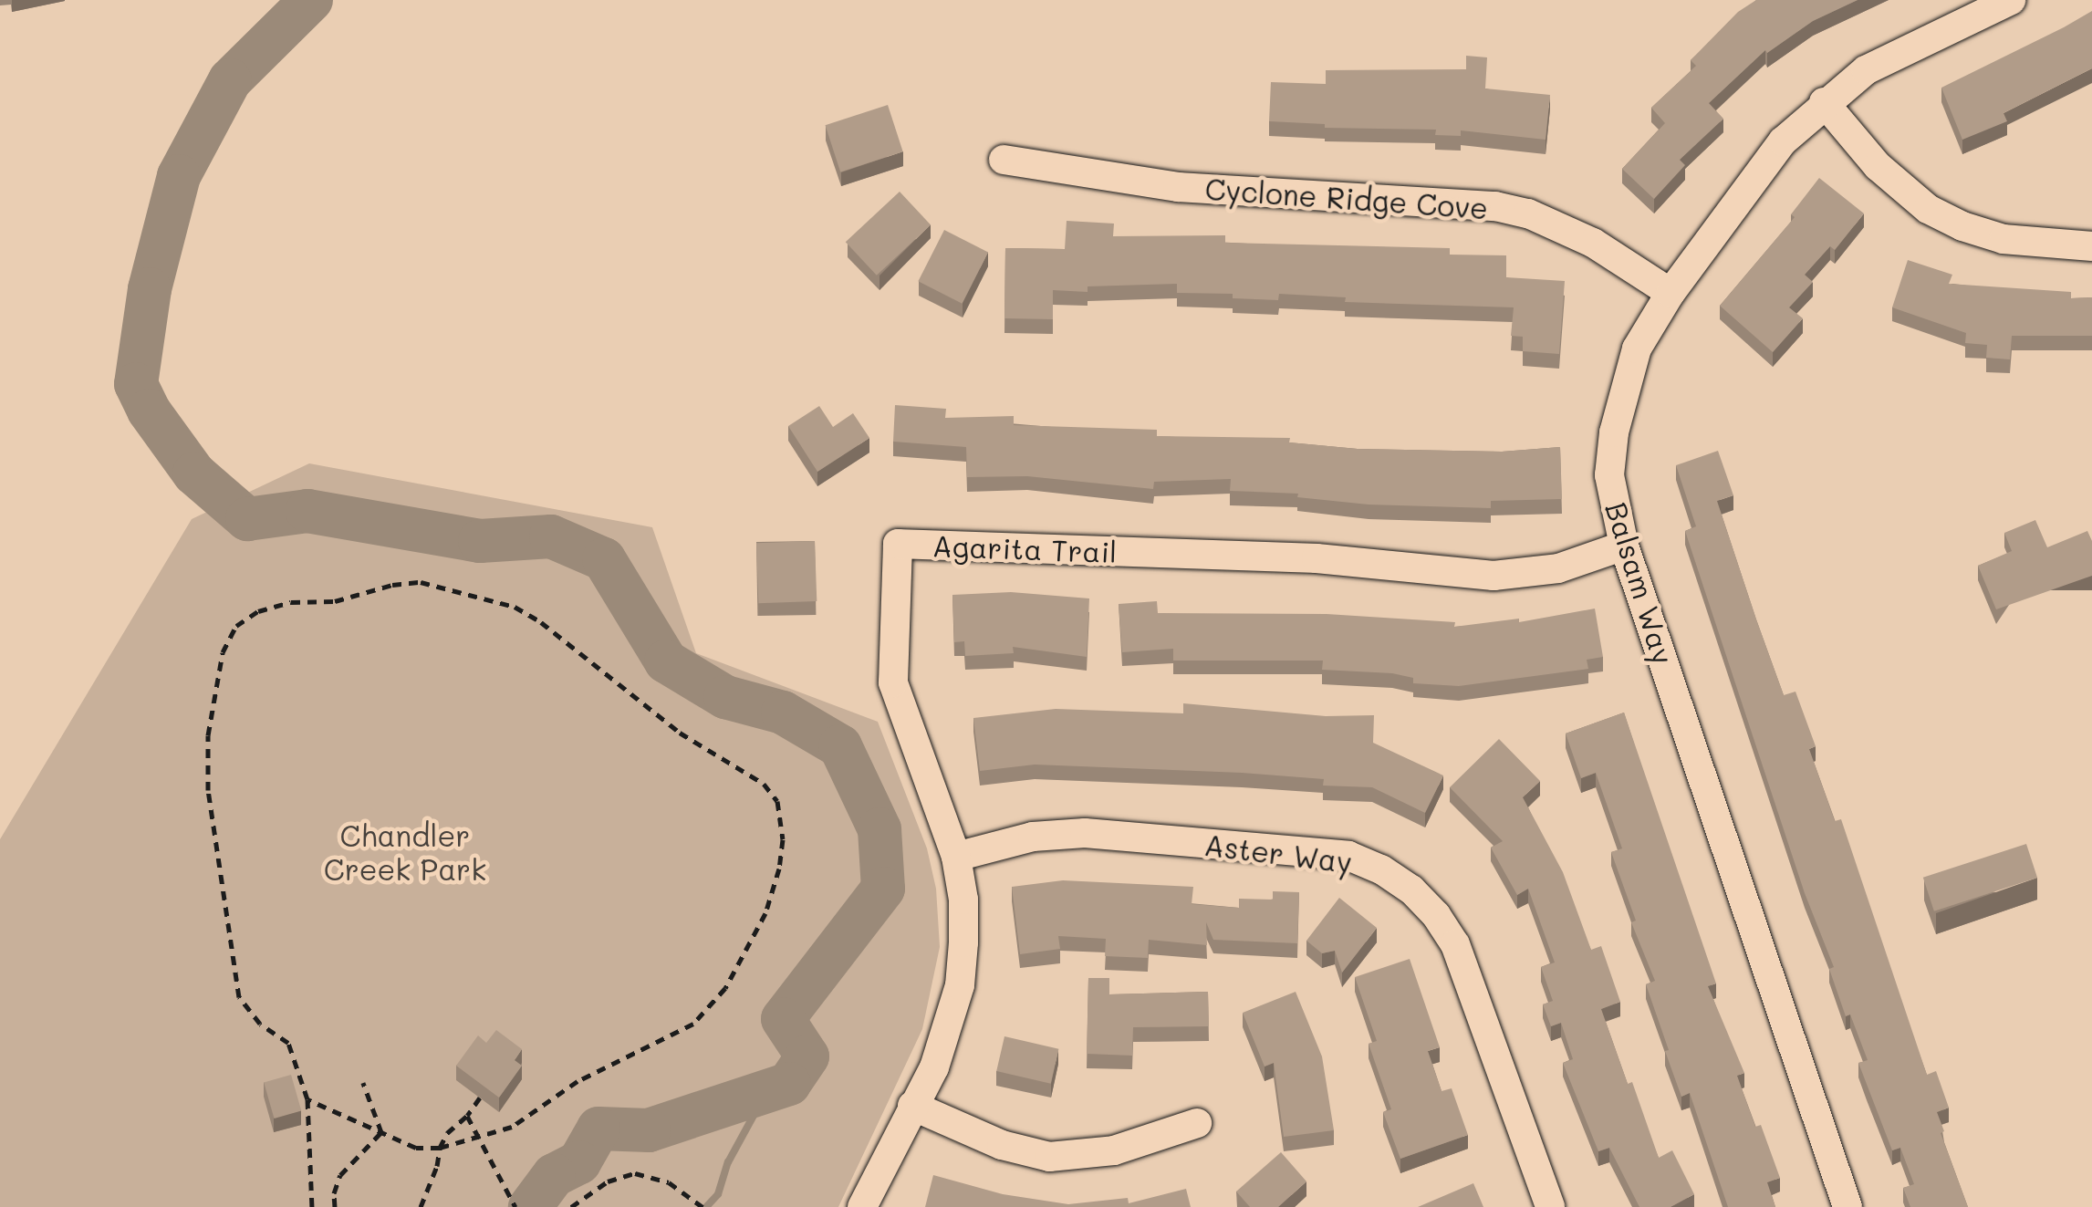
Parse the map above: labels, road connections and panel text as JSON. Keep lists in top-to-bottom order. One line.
{"streets":{"street":["Cyclone Ridge Cove","Agarita Trail","Balsam Way","Aster Way"]},"crossings":[["Cyclone Ridge Cove","Balsam Way"],["Agarita Trail","Balsam Way"],["Agarita Trail","Aster Way"]],"parks":["Chandler Creek Park"]}
